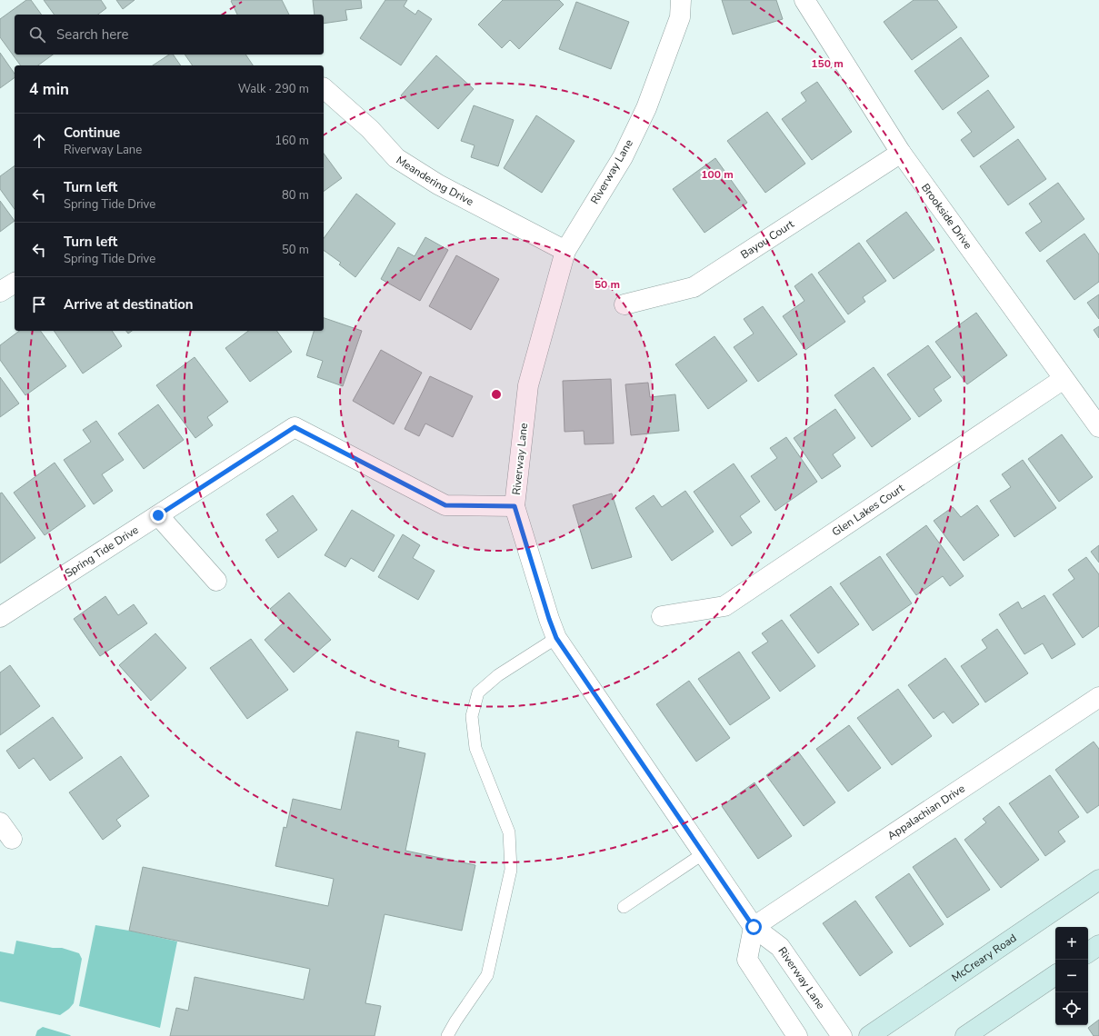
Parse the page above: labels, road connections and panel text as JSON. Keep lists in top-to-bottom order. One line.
{"streets":{"main road":["McCreary Road"],"street":["Riverway Lane","Meandering Drive","Brookside Drive","Bayou Court","Glen Lakes Court","Spring Tide Drive","Appalachian Drive"]},"crossings":[["Riverway Lane","Meandering Drive"],["Riverway Lane","Spring Tide Drive"],["Riverway Lane","Appalachian Drive"],["Brookside Drive","Bayou Court"],["Brookside Drive","Glen Lakes Court"]],"page":{"search":"Search here","heading":["4 min","Walk · 290 m"],"list":[["Continue","Riverway Lane","160 m"],["Turn left","Spring Tide Drive","80 m"],["Turn left","Spring Tide Drive","50 m"],"Arrive at destination"],"map_buttons":["+","−"]},"rings":["150 m","100 m","50 m"]}
